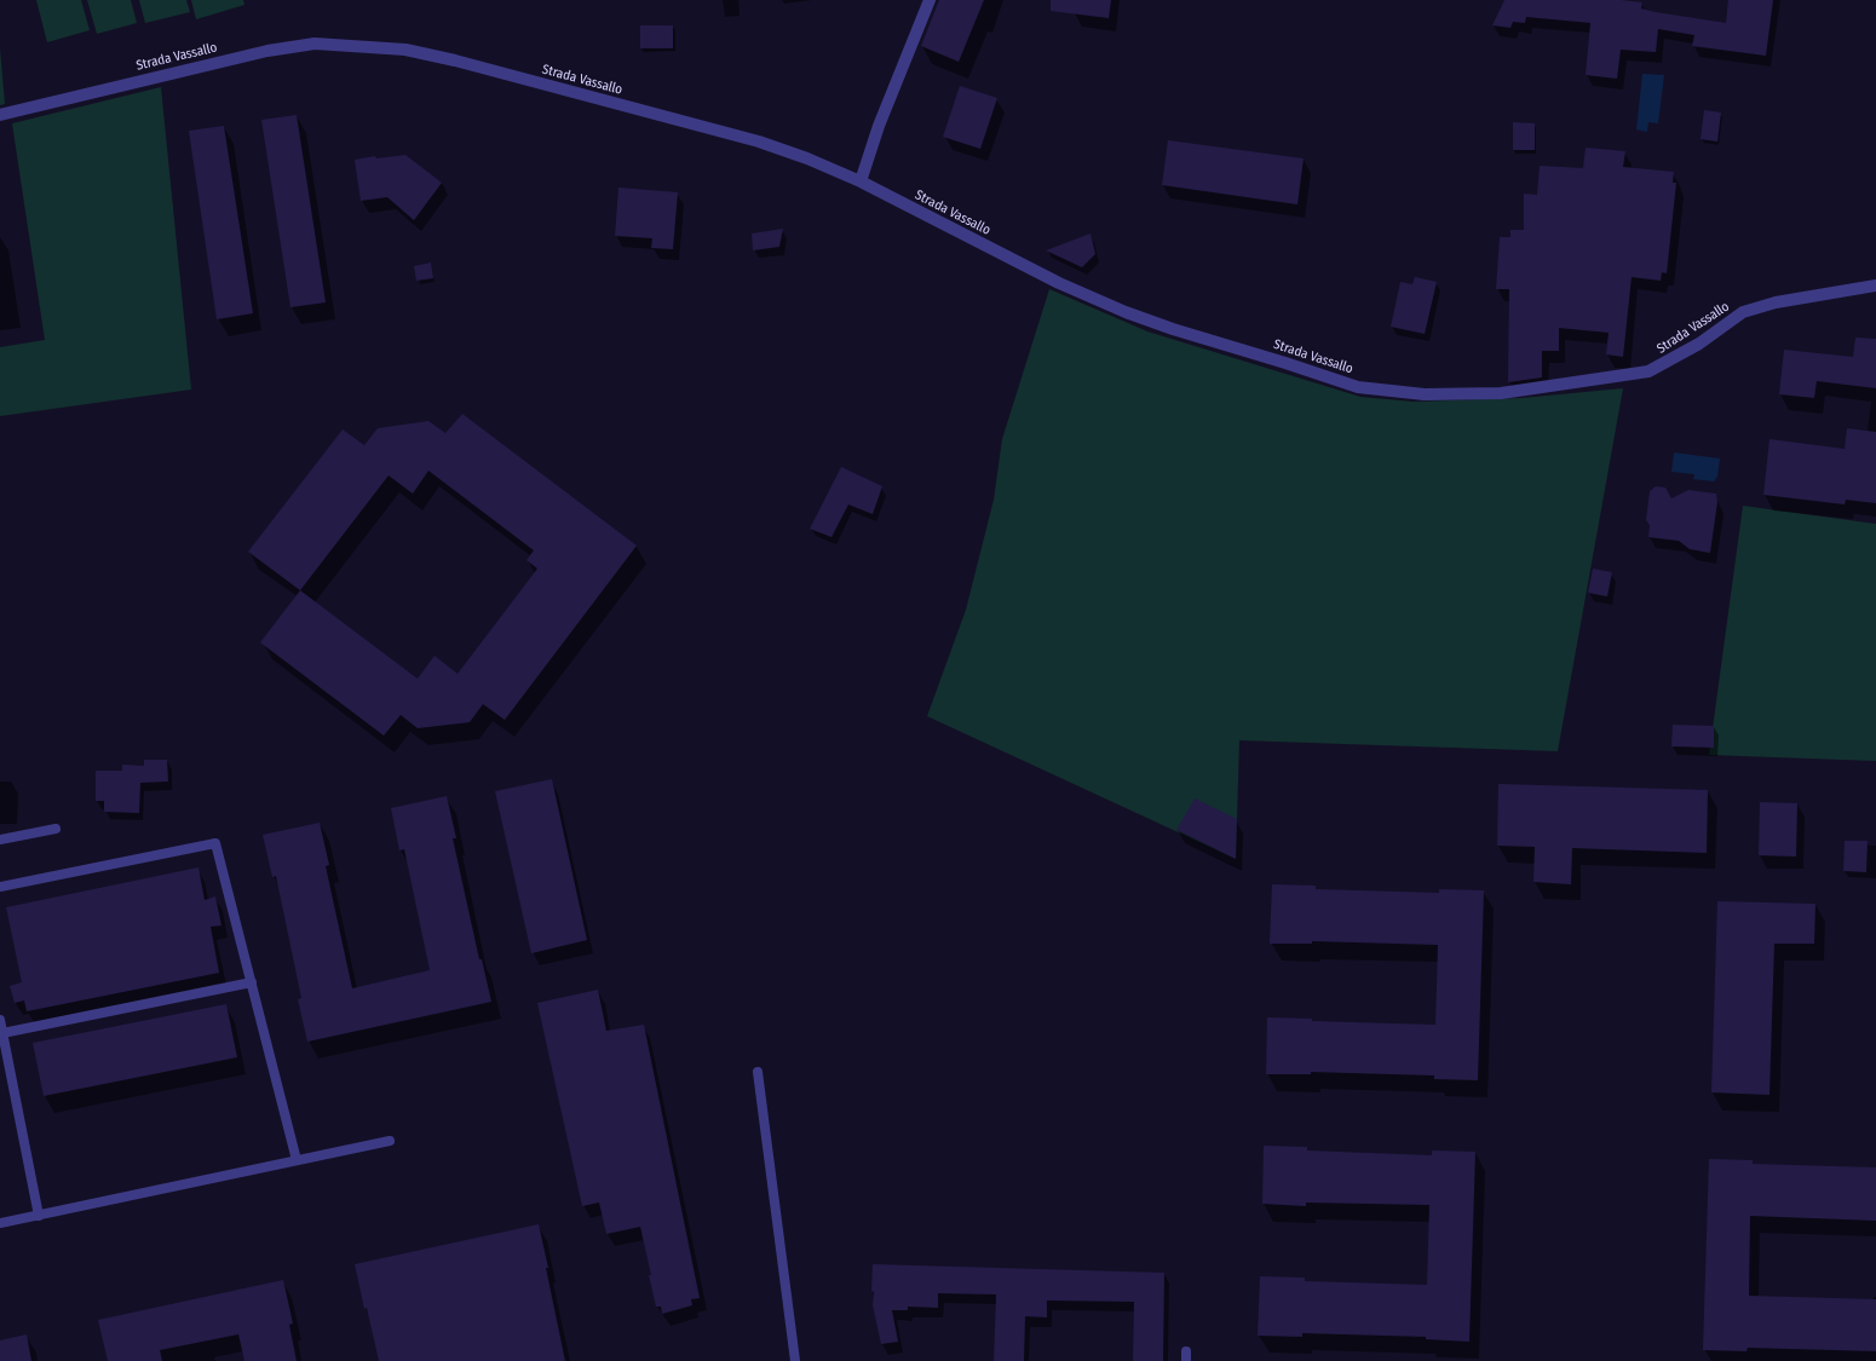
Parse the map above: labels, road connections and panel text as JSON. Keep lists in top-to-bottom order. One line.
{"streets":{"street":["Strada Vassallo"]}}
